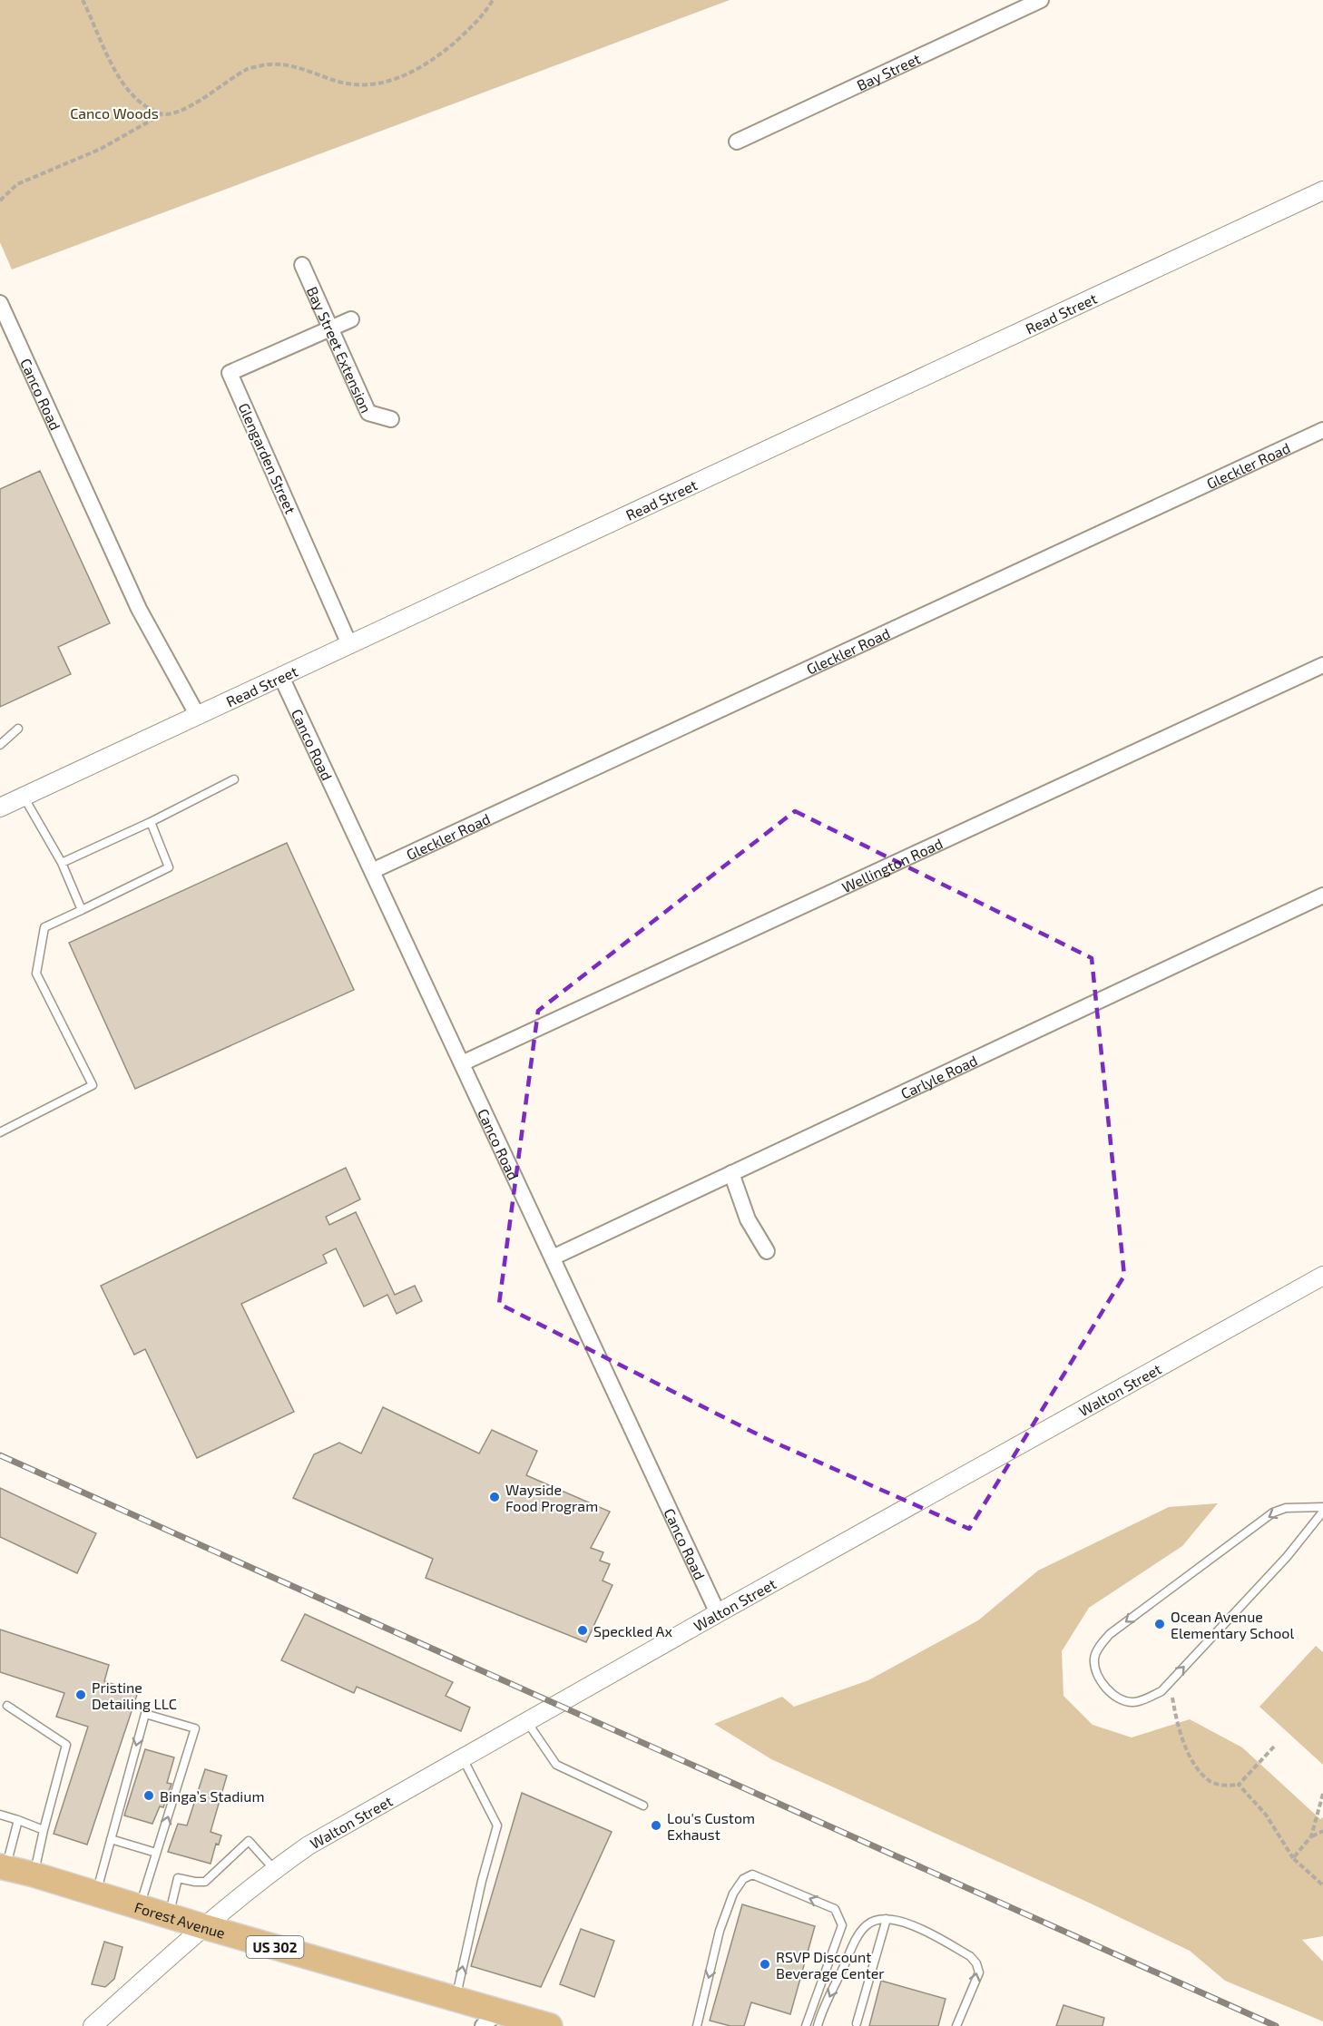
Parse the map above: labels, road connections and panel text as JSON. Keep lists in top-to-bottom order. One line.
{"streets":{"highway":["Forest Avenue","US 302"],"street":["Bay Street","Read Street","Bay Street Extension","Canco Road","Glengarden Street","Gleckler Road","Wellington Road","Carlyle Road","Walton Street"]},"crossings":[["Read Street","Canco Road"],["Read Street","Glengarden Street"],["Bay Street Extension","Glengarden Street"],["Canco Road","Gleckler Road"],["Canco Road","Wellington Road"],["Canco Road","Carlyle Road"],["Canco Road","Walton Street"],["Walton Street","Forest Avenue"]],"parks":["Canco Woods"],"places":["Wayside Food Program","Ocean Avenue Elementary School","Speckled Ax","Pristine Detailing LLC","Binga’s Stadium","Lou's Custom Exhaust","RSVP Discount Beverage Center"]}
